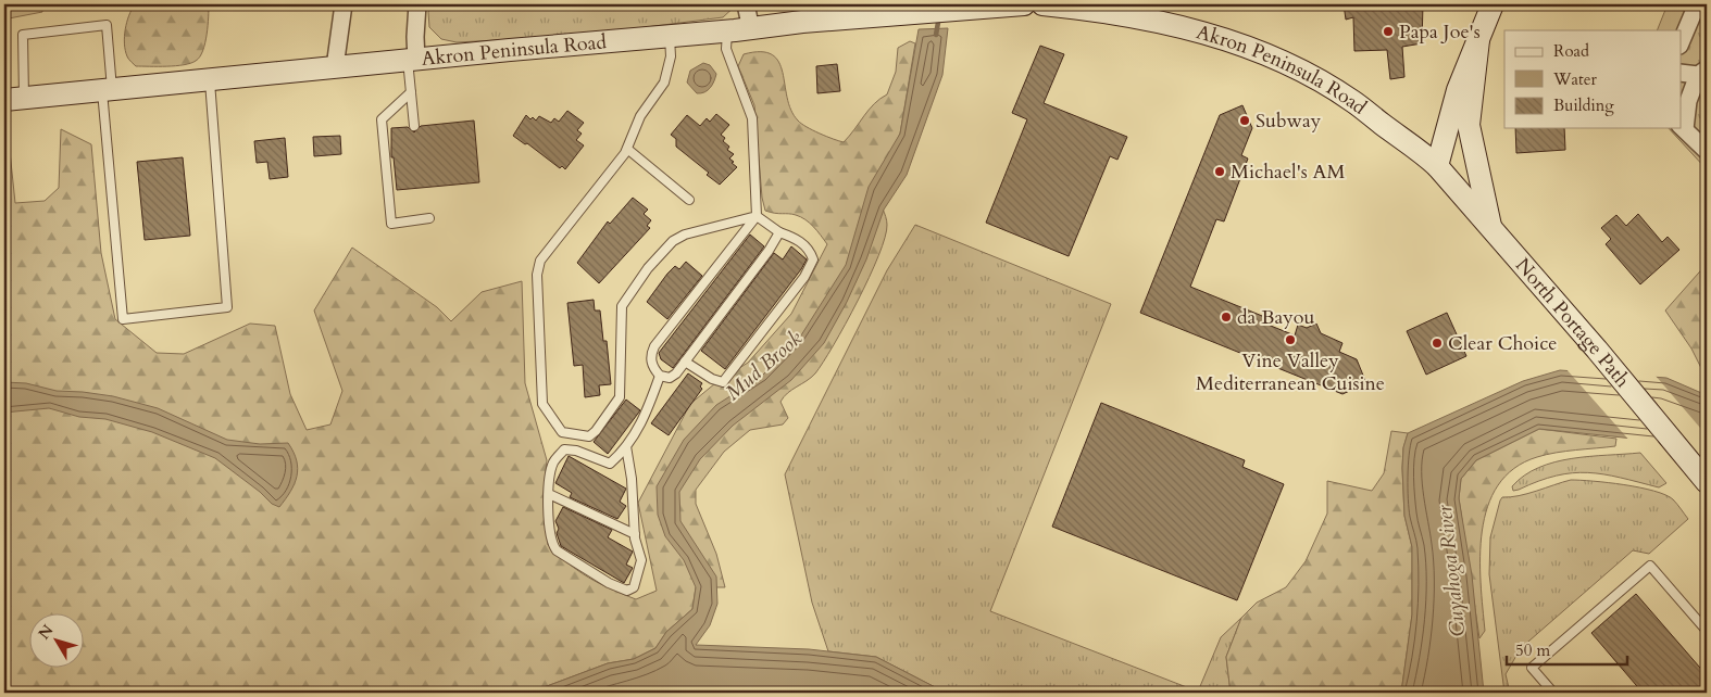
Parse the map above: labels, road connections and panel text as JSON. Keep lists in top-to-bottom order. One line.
{"streets":{"street":["Akron Peninsula Road","North Portage Path"]},"crossings":[["Akron Peninsula Road","North Portage Path"]],"water":["Mud Brook","Cuyahoga River"],"places":["Papa Joe's","Subway","Michael's AM","da Bayou","Vine Valley Mediterranean Cuisine","Clear Choice"],"legend":["Road","Water","Building"],"scale_bar":"50 m","north":"top left"}
